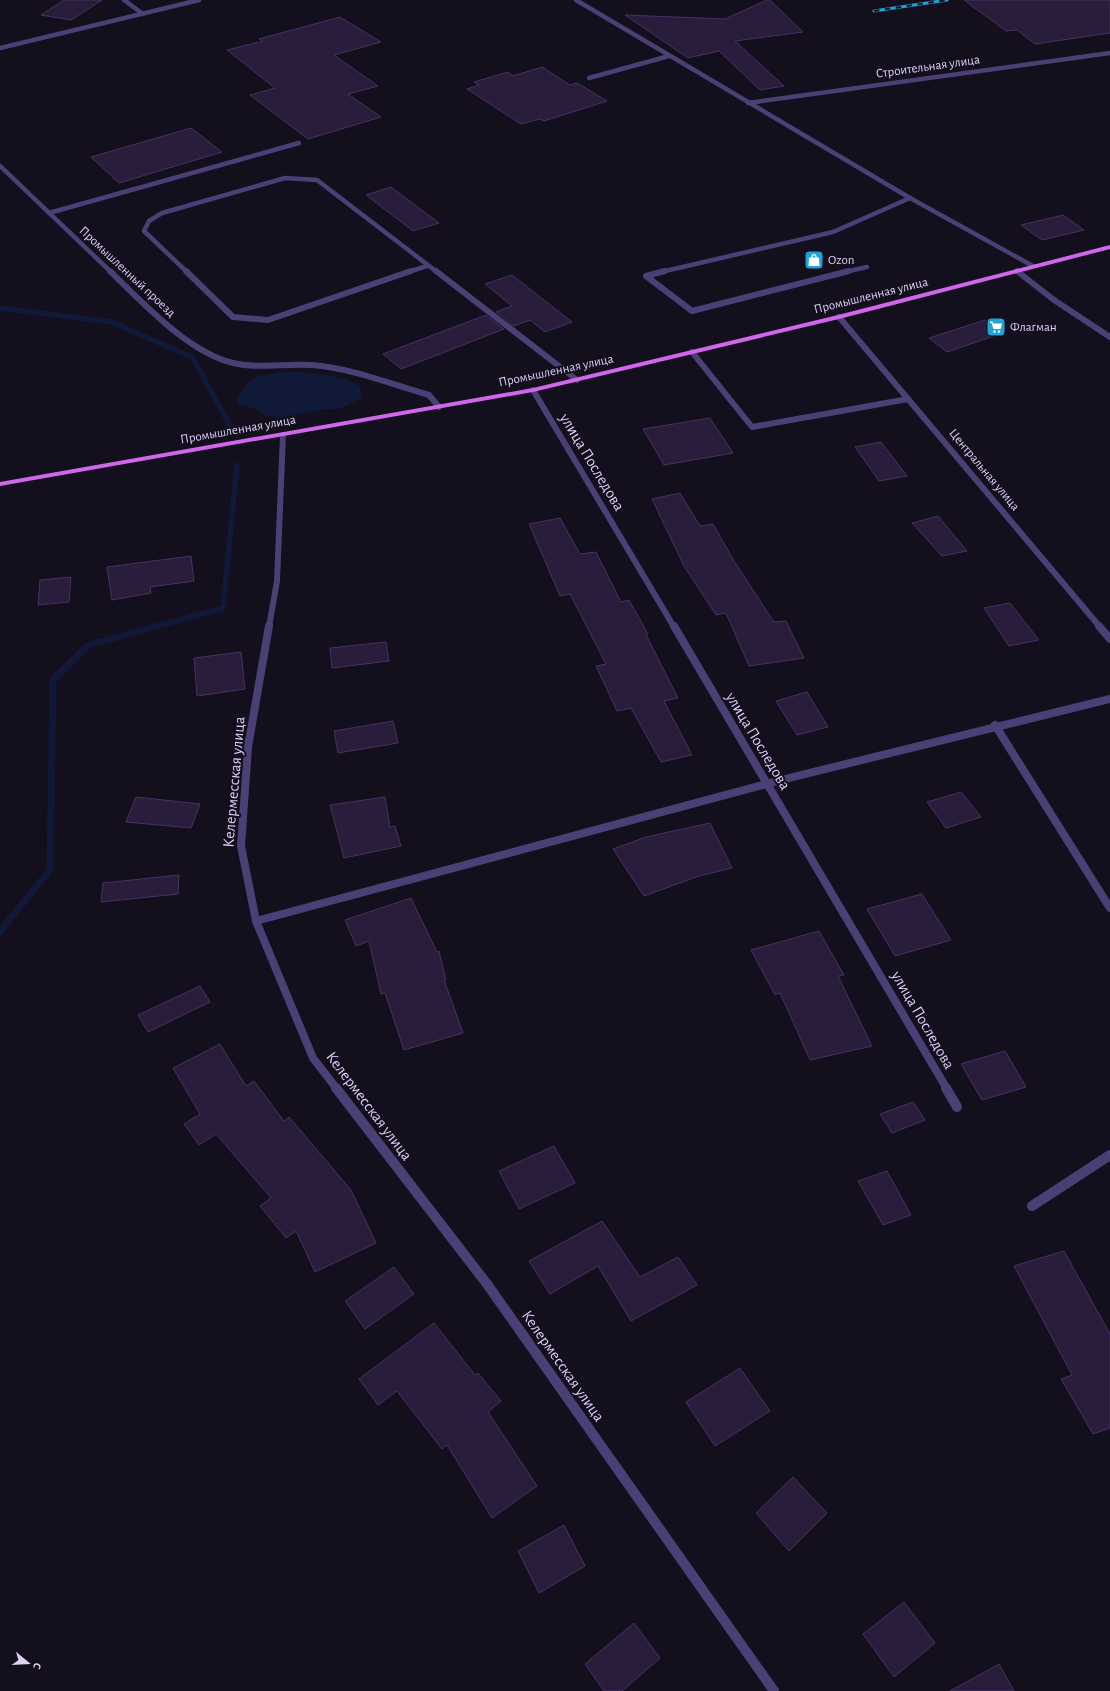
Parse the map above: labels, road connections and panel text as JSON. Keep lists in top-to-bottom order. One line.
{"streets":{"main road":["Промышленная улица"],"street":["Строительная улица","Промышленный проезд","улица Последова","Центральная улица","Келермесская улица"]},"crossings":[["Промышленный проезд","Промышленная улица"],["Промышленная улица","улица Последова"],["Промышленная улица","Центральная улица"],["Промышленная улица","Келермесская улица"]],"places":{"shop":["Ozon"],"supermarket":["Флагман"]},"north":"right"}
